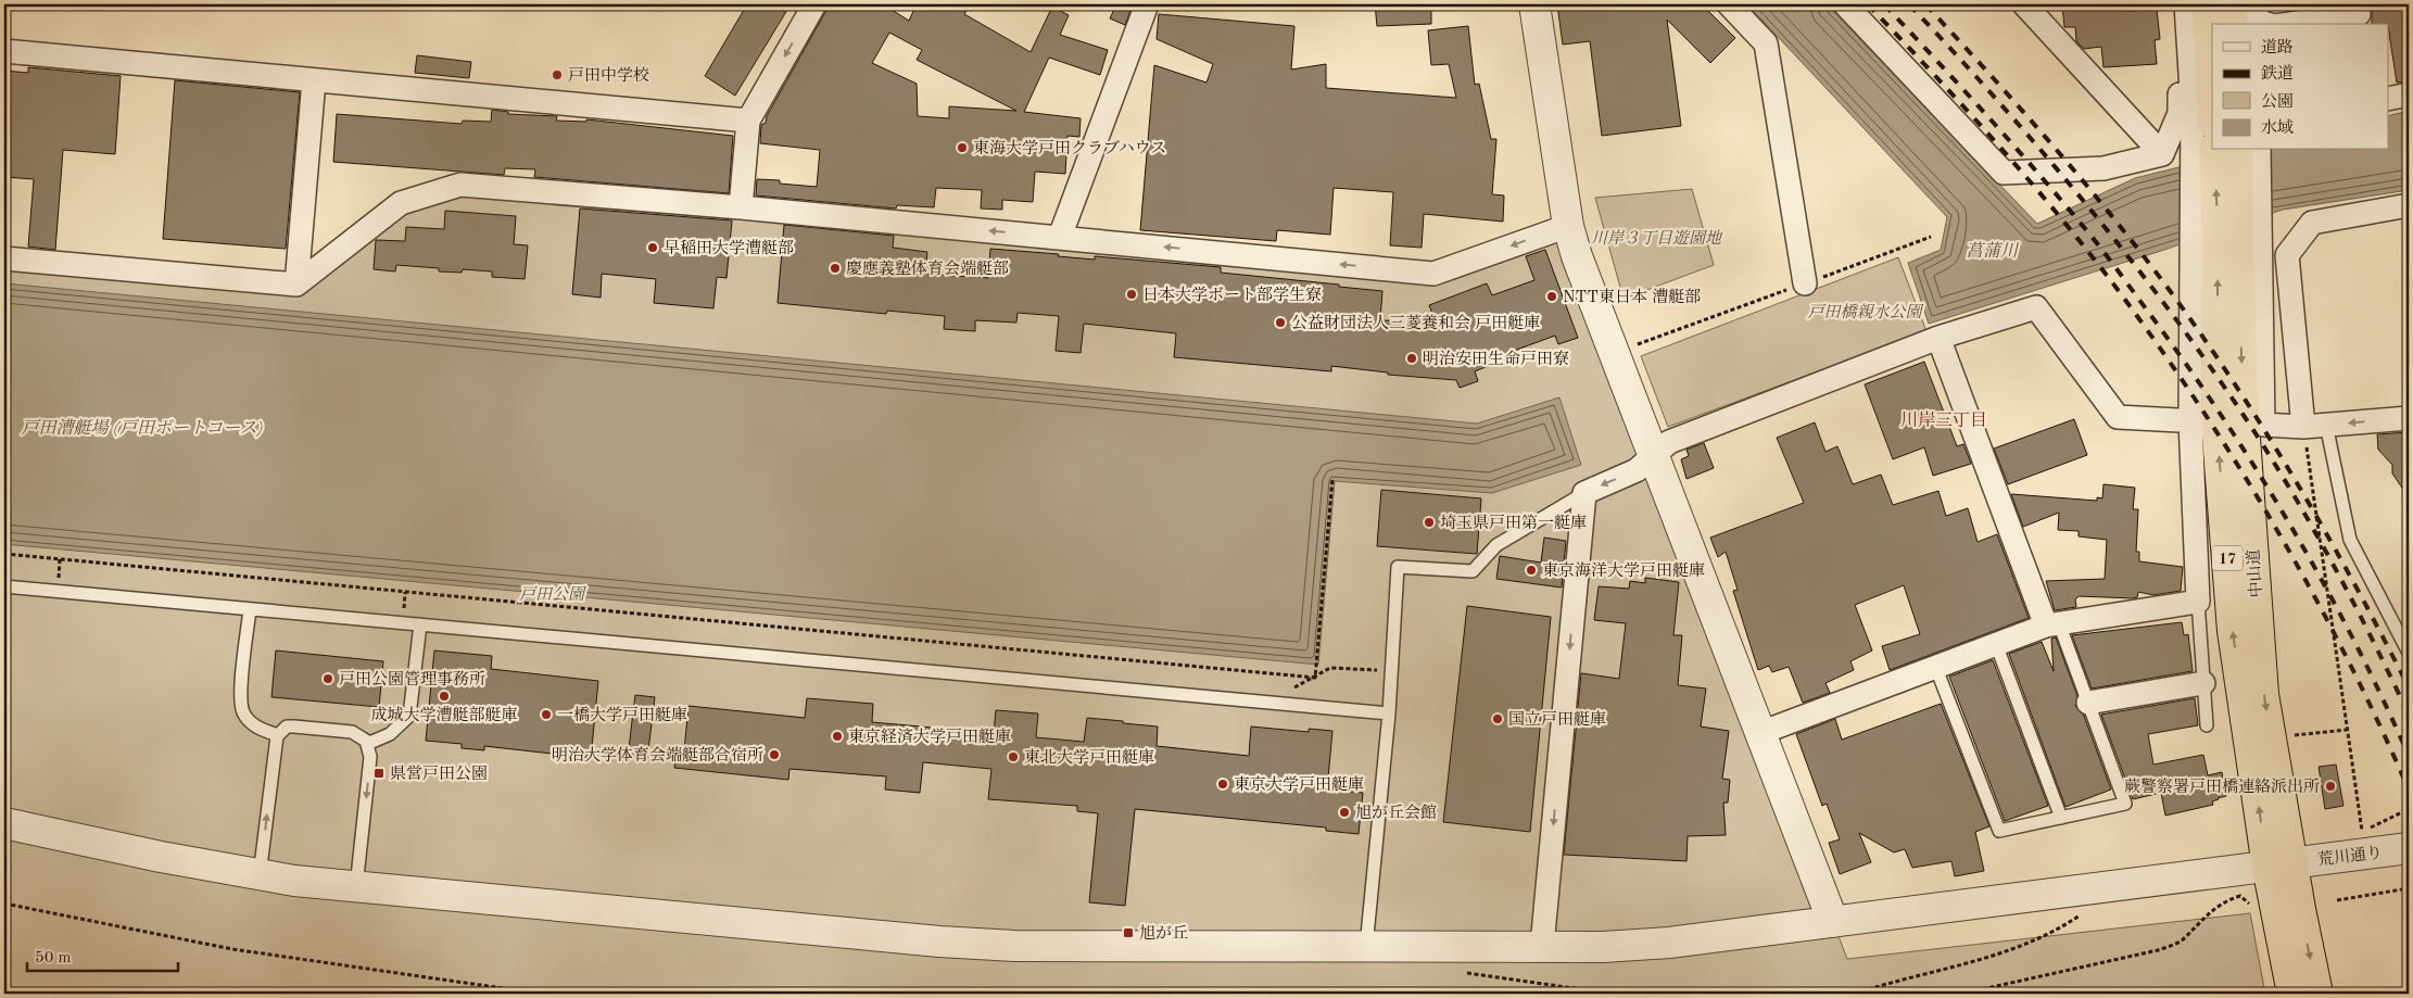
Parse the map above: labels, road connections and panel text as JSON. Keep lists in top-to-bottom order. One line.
{"streets":{"highway":["17","中山道"],"street":["荒川通り"]},"crossings":[["中山道","荒川通り"]],"districts":["川岸三丁目"],"water":["菖蒲川","戸田漕艇場 (戸田ボートコース)"],"parks":["川岸３丁目遊園地","戸田橋親水公園","戸田公園"],"places":{"other":["戸田中学校","東海大学戸田クラブハウス","早稲田大学漕艇部","慶應義塾体育会端艇部","日本大学ボート部学生寮","NTT東日本 漕艇部","公益財団法人三菱養和会 戸田艇庫","明治安田生命戸田寮","埼玉県戸田第一艇庫","東京海洋大学戸田艇庫","戸田公園管理事務所","成城大学漕艇部艇庫","一橋大学戸田艇庫","国立戸田艇庫","東京経済大学戸田艇庫","明治大学体育会端艇部合宿所","東北大学戸田艇庫","東京大学戸田艇庫","蕨警察署戸田橋連絡派出所","旭が丘会館"],"transit":["県営戸田公園","旭が丘"]},"legend":["道路","鉄道","公園","水域"],"scale_bar":"50 m"}
